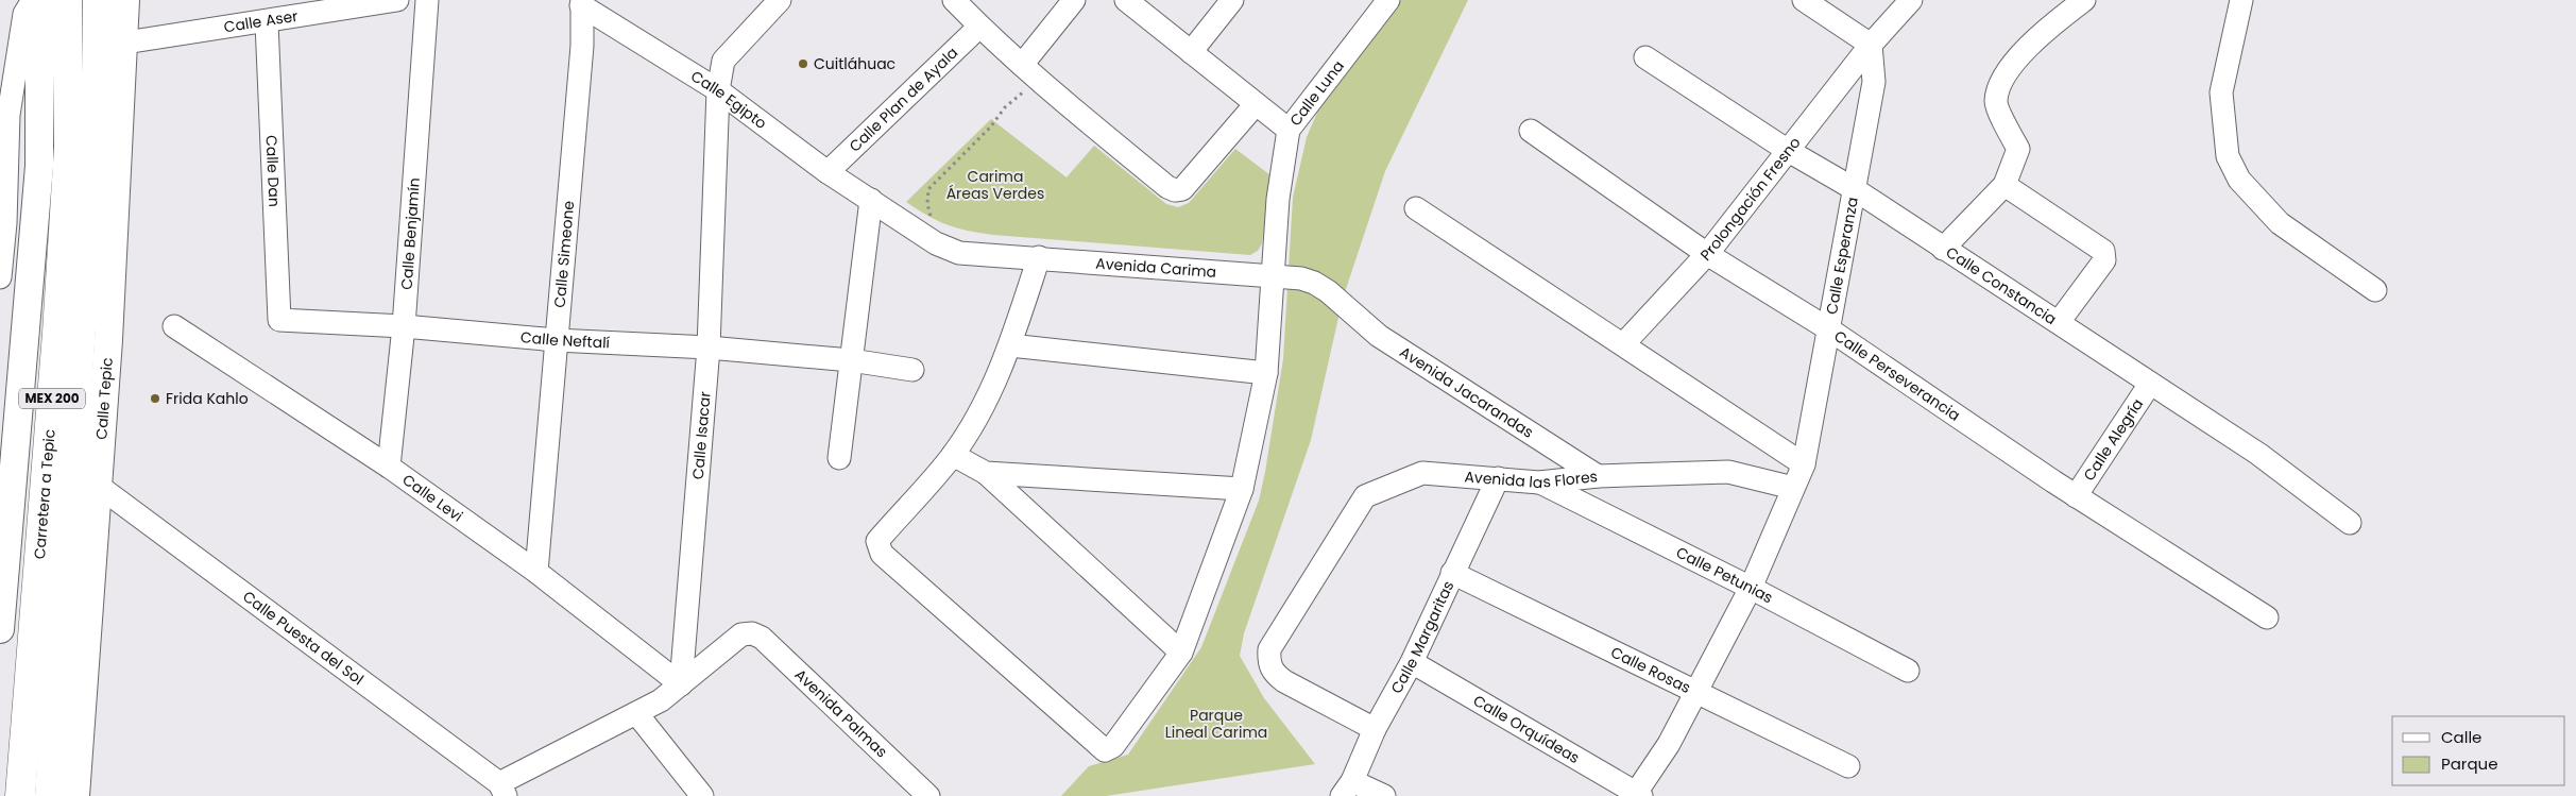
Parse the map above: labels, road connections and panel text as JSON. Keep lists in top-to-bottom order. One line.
{"streets":{"highway":["MEX 200","Carretera a Tepic"],"main road":["Calle Tepic"],"street":["Calle Aser","Calle Luna","Calle Plan de Ayala","Calle Egipto","Calle Dan","Prolongación Fresno","Calle Benjamín","Calle Simeone","Calle Esperanza","Avenida Carima","Calle Constancia","Calle Neftalí","Calle Perseverancia","Avenida Jacarandas","Calle Isacar","Calle Alegría","Avenida las Flores","Calle Levi","Calle Petunias","Calle Margaritas","Calle Puesta del Sol","Calle Rosas","Avenida Palmas","Calle Orquídeas"]},"crossings":[["Calle Aser","Calle Dan"],["Calle Aser","Calle Tepic"],["Calle Luna","Avenida Carima"],["Calle Plan de Ayala","Calle Egipto"],["Calle Egipto","Calle Simeone"],["Calle Egipto","Avenida Carima"],["Calle Egipto","Calle Isacar"],["Calle Dan","Calle Neftalí"],["Prolongación Fresno","Calle Esperanza"],["Prolongación Fresno","Calle Constancia"],["Prolongación Fresno","Calle Perseverancia"],["Calle Benjamín","Calle Neftalí"],["Calle Benjamín","Calle Levi"],["Calle Simeone","Calle Neftalí"],["Calle Simeone","Calle Levi"],["Calle Esperanza","Calle Constancia"],["Calle Esperanza","Calle Perseverancia"],["Calle Esperanza","Avenida las Flores"],["Calle Esperanza","Calle Petunias"],["Calle Esperanza","Calle Rosas"],["Calle Esperanza","Calle Orquídeas"],["Avenida Carima","Avenida Jacarandas"],["Calle Constancia","Calle Alegría"],["Calle Neftalí","Calle Isacar"],["Calle Perseverancia","Calle Alegría"],["Avenida Jacarandas","Avenida las Flores"],["Calle Tepic","Calle Puesta del Sol"],["Calle Isacar","Calle Levi"],["Calle Isacar","Avenida Palmas"],["Avenida las Flores","Calle Petunias"],["Avenida las Flores","Calle Margaritas"],["Calle Levi","Avenida Palmas"],["Calle Margaritas","Calle Rosas"],["Calle Margaritas","Calle Orquídeas"]],"parks":["Carima Áreas Verdes","Parque Lineal Carima"],"places":["Cuitláhuac","Frida Kahlo"],"legend":["Calle","Parque"]}
